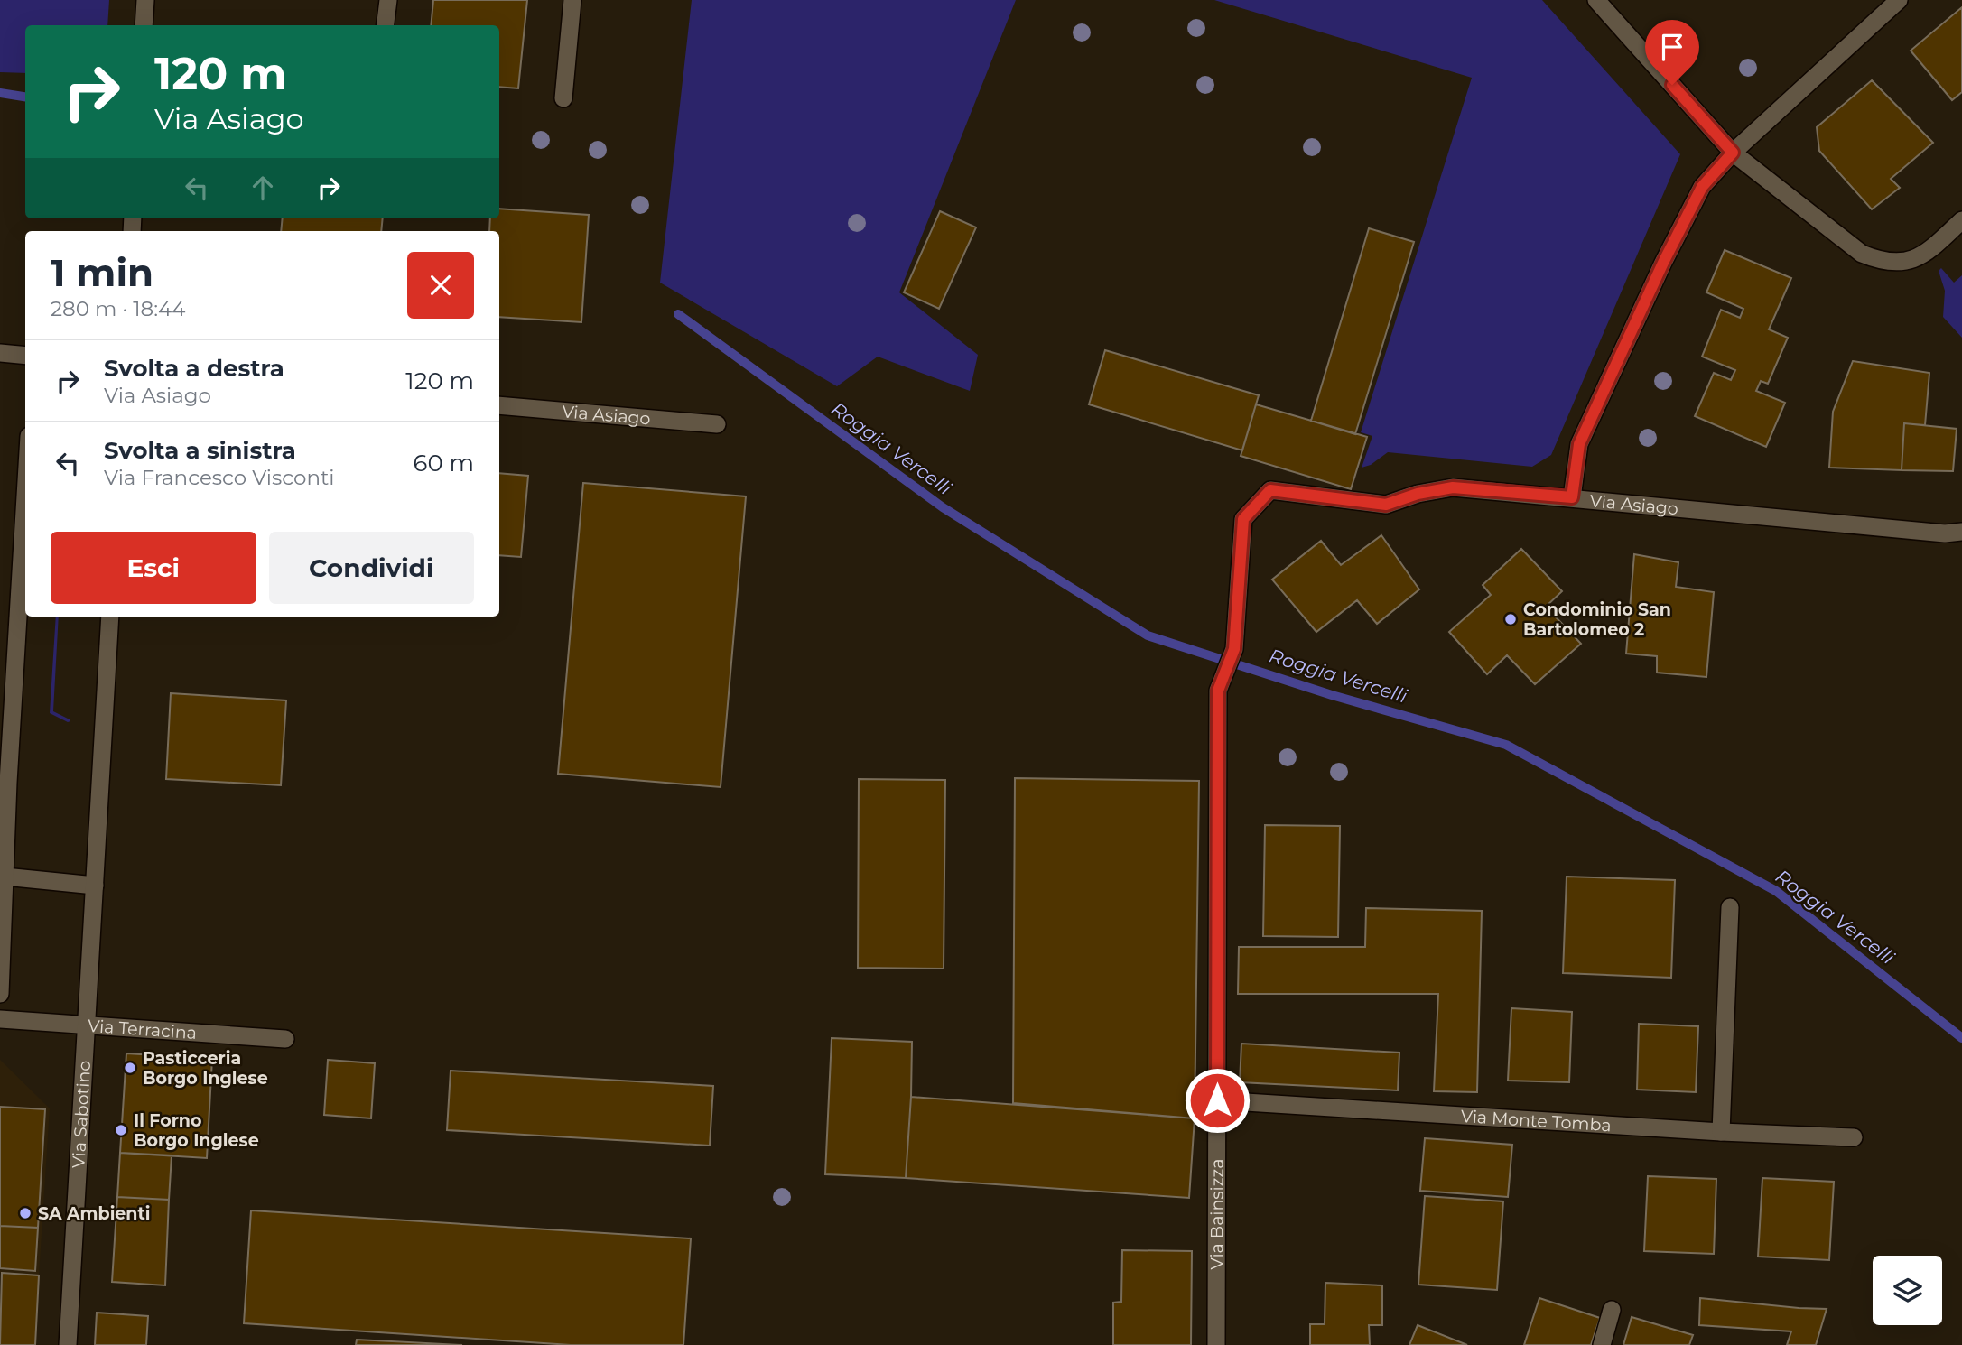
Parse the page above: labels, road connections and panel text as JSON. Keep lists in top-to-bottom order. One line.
{"streets":{"street":["Via Asiago","Via Terracina","Via Sabotino","Via Monte Tomba","Via Bainsizza"]},"crossings":[["Via Asiago","Via Bainsizza"],["Via Terracina","Via Sabotino"],["Via Monte Tomba","Via Bainsizza"]],"water":["Roggia Vercelli"],"places":["Condominio San Bartolomeo 2","Pasticceria Borgo Inglese","Il Forno Borgo Inglese","SA Ambienti"],"page":{"turn":["120 m","Via Asiago"],"heading":["1 min","280 m · 18:44"],"list":[{"name":"Svolta a destra","note":"Via Asiago","value":"120 m"},{"name":"Svolta a sinistra","note":"Via Francesco Visconti","value":"60 m"}],"buttons":["Esci","Condividi"]}}
